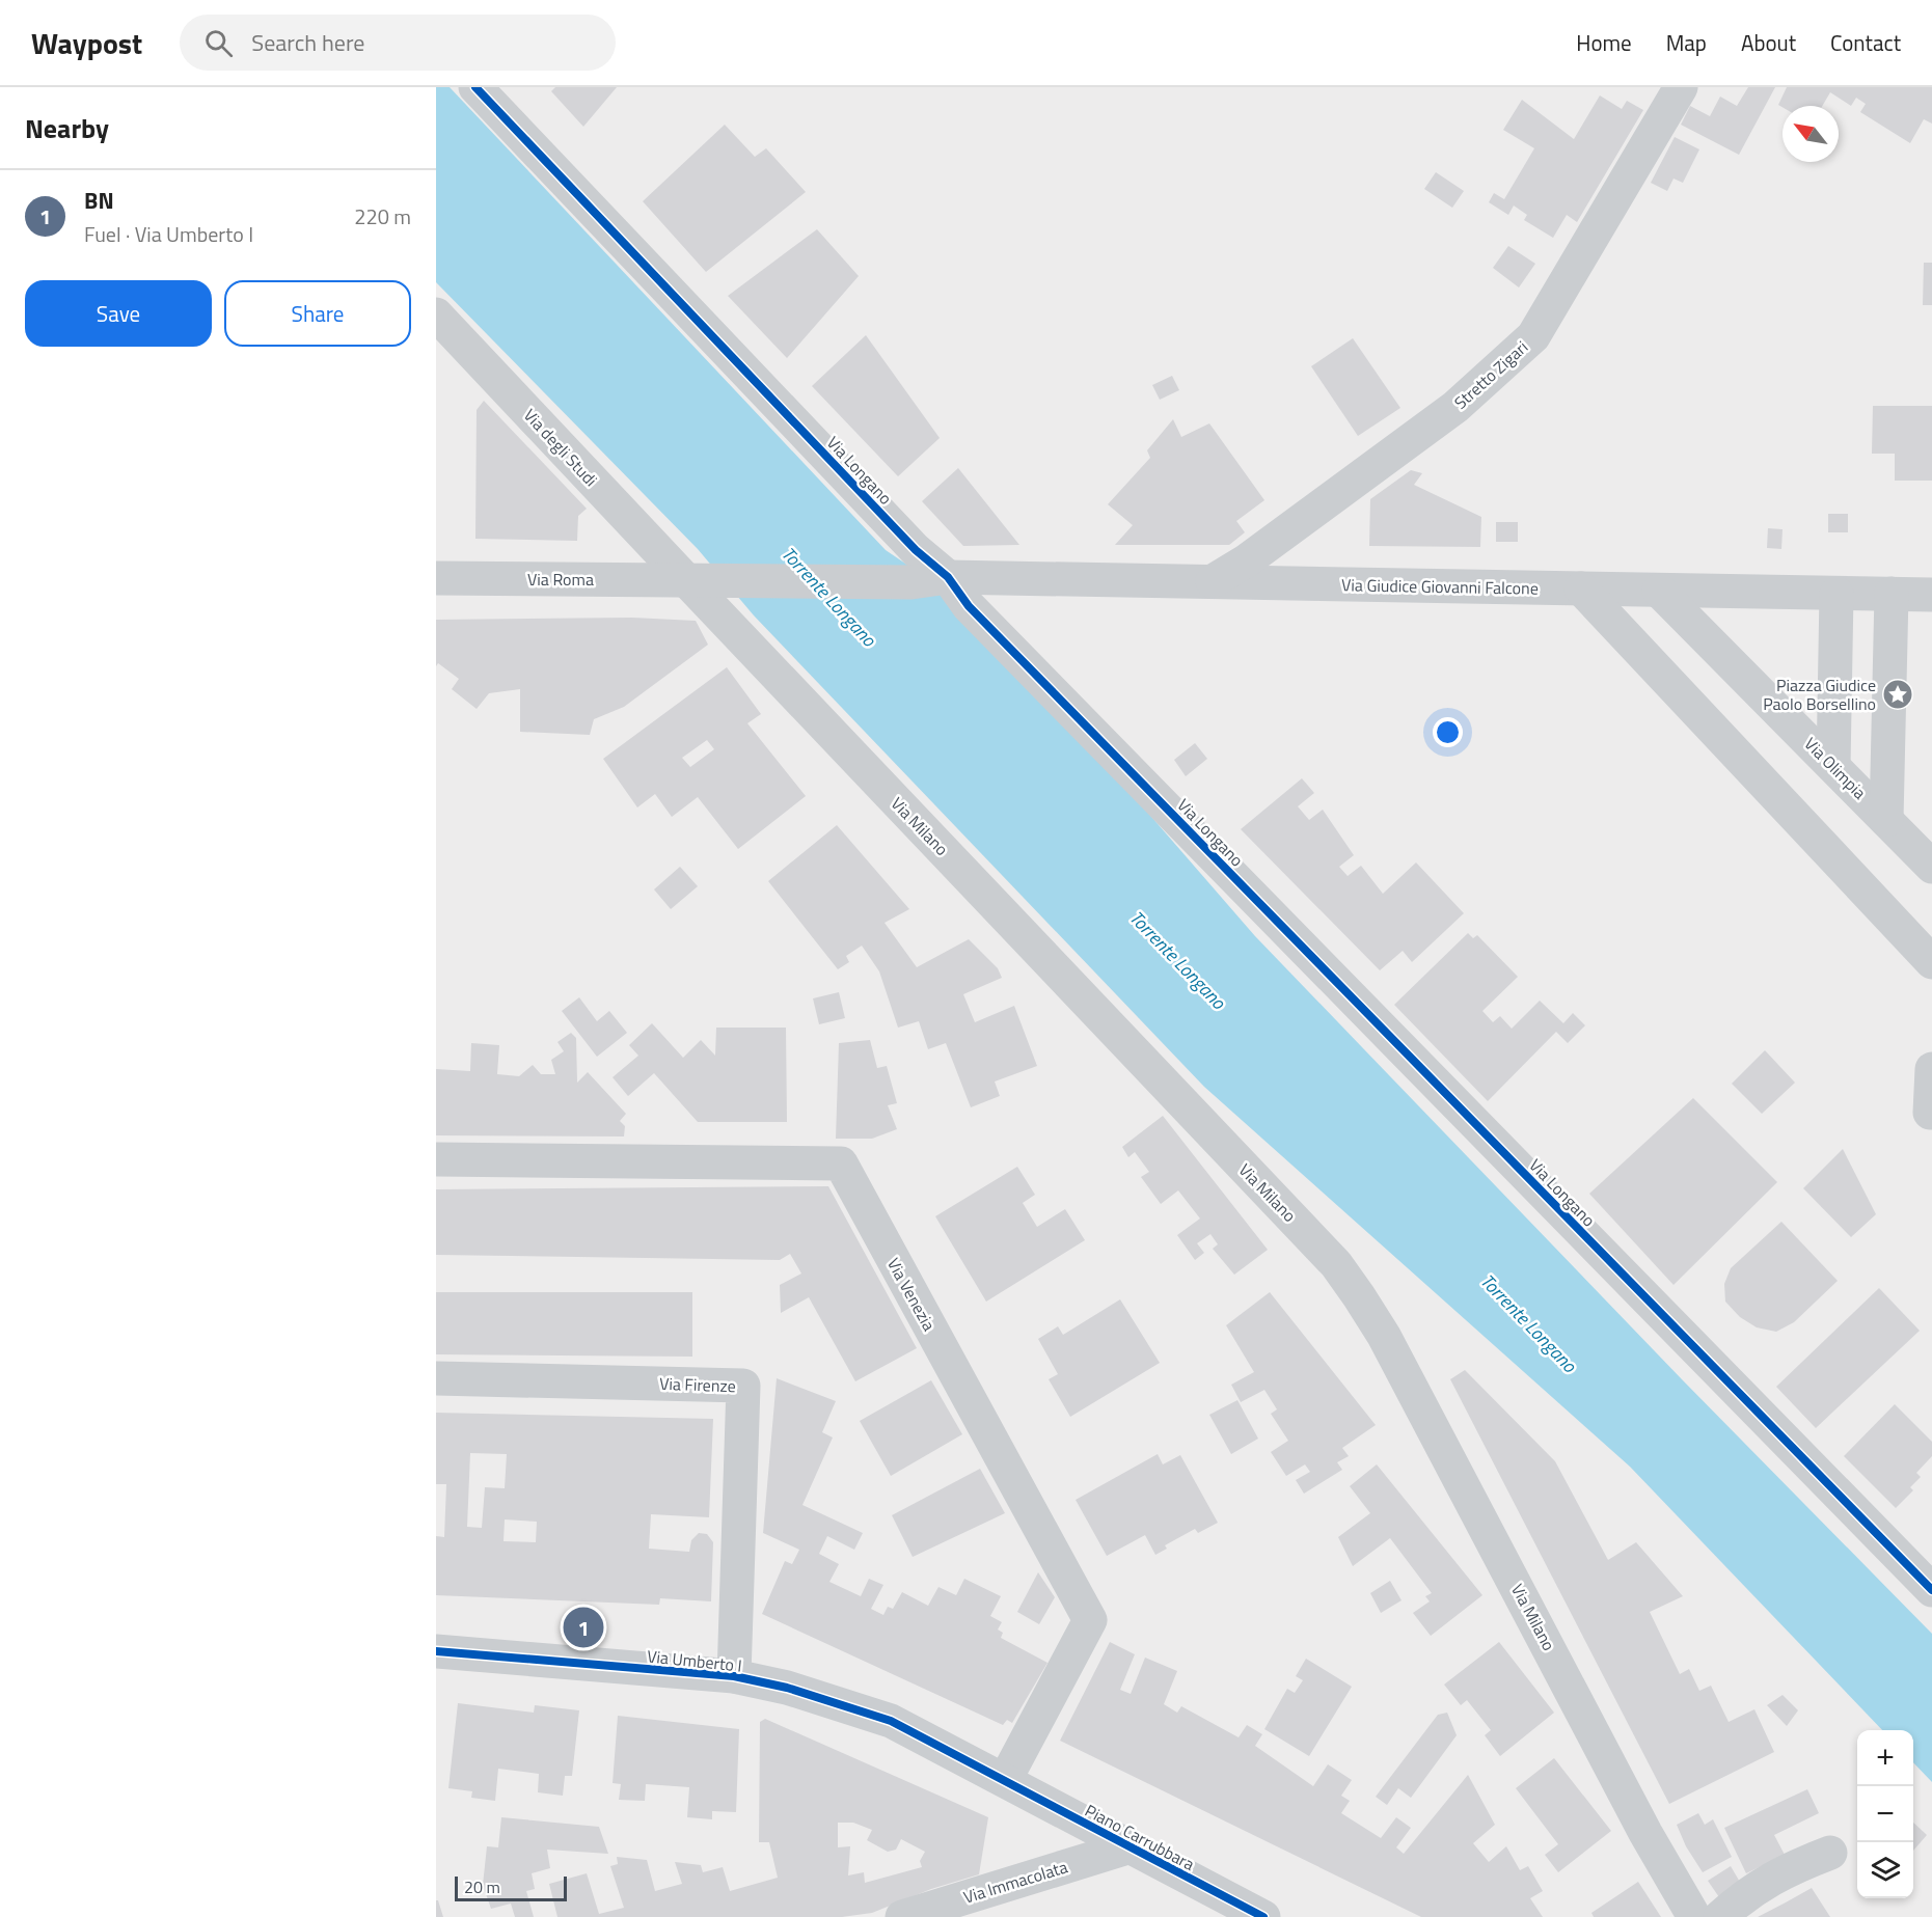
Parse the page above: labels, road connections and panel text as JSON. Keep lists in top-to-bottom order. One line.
{"streets":{"street":["Stretto Zigari","Via degli Studi","Via Longano","Via Roma","Via Giudice Giovanni Falcone","Via Olimpia","Via Milano","Via Venezia","Via Firenze","Via Umberto I","Piano Carrubbara","Via Immacolata"]},"crossings":[["Stretto Zigari","Via Giudice Giovanni Falcone"],["Via degli Studi","Via Roma"],["Via degli Studi","Via Milano"],["Via Longano","Via Giudice Giovanni Falcone"],["Via Roma","Via Giudice Giovanni Falcone"],["Via Roma","Via Milano"],["Via Giudice Giovanni Falcone","Via Olimpia"],["Via Venezia","Via Umberto I"],["Via Venezia","Piano Carrubbara"],["Via Firenze","Via Umberto I"],["Via Umberto I","Piano Carrubbara"],["Piano Carrubbara","Via Immacolata"]],"water":["Torrente Longano"],"places":{"place":["Piazza Giudice Paolo Borsellino"]},"scale_bar":"20 m","north":"top left","page":{"header":"Waypost","search":"Search here","nav":["Home","Map","About","Contact"],"heading":"Nearby","list":[{"mark":"1","name":"BN","note":"Fuel · Via Umberto I","value":"220 m"}],"buttons":["Save","Share"],"pins":"1","map_buttons":["+","−"],"scale":"20 m"}}
